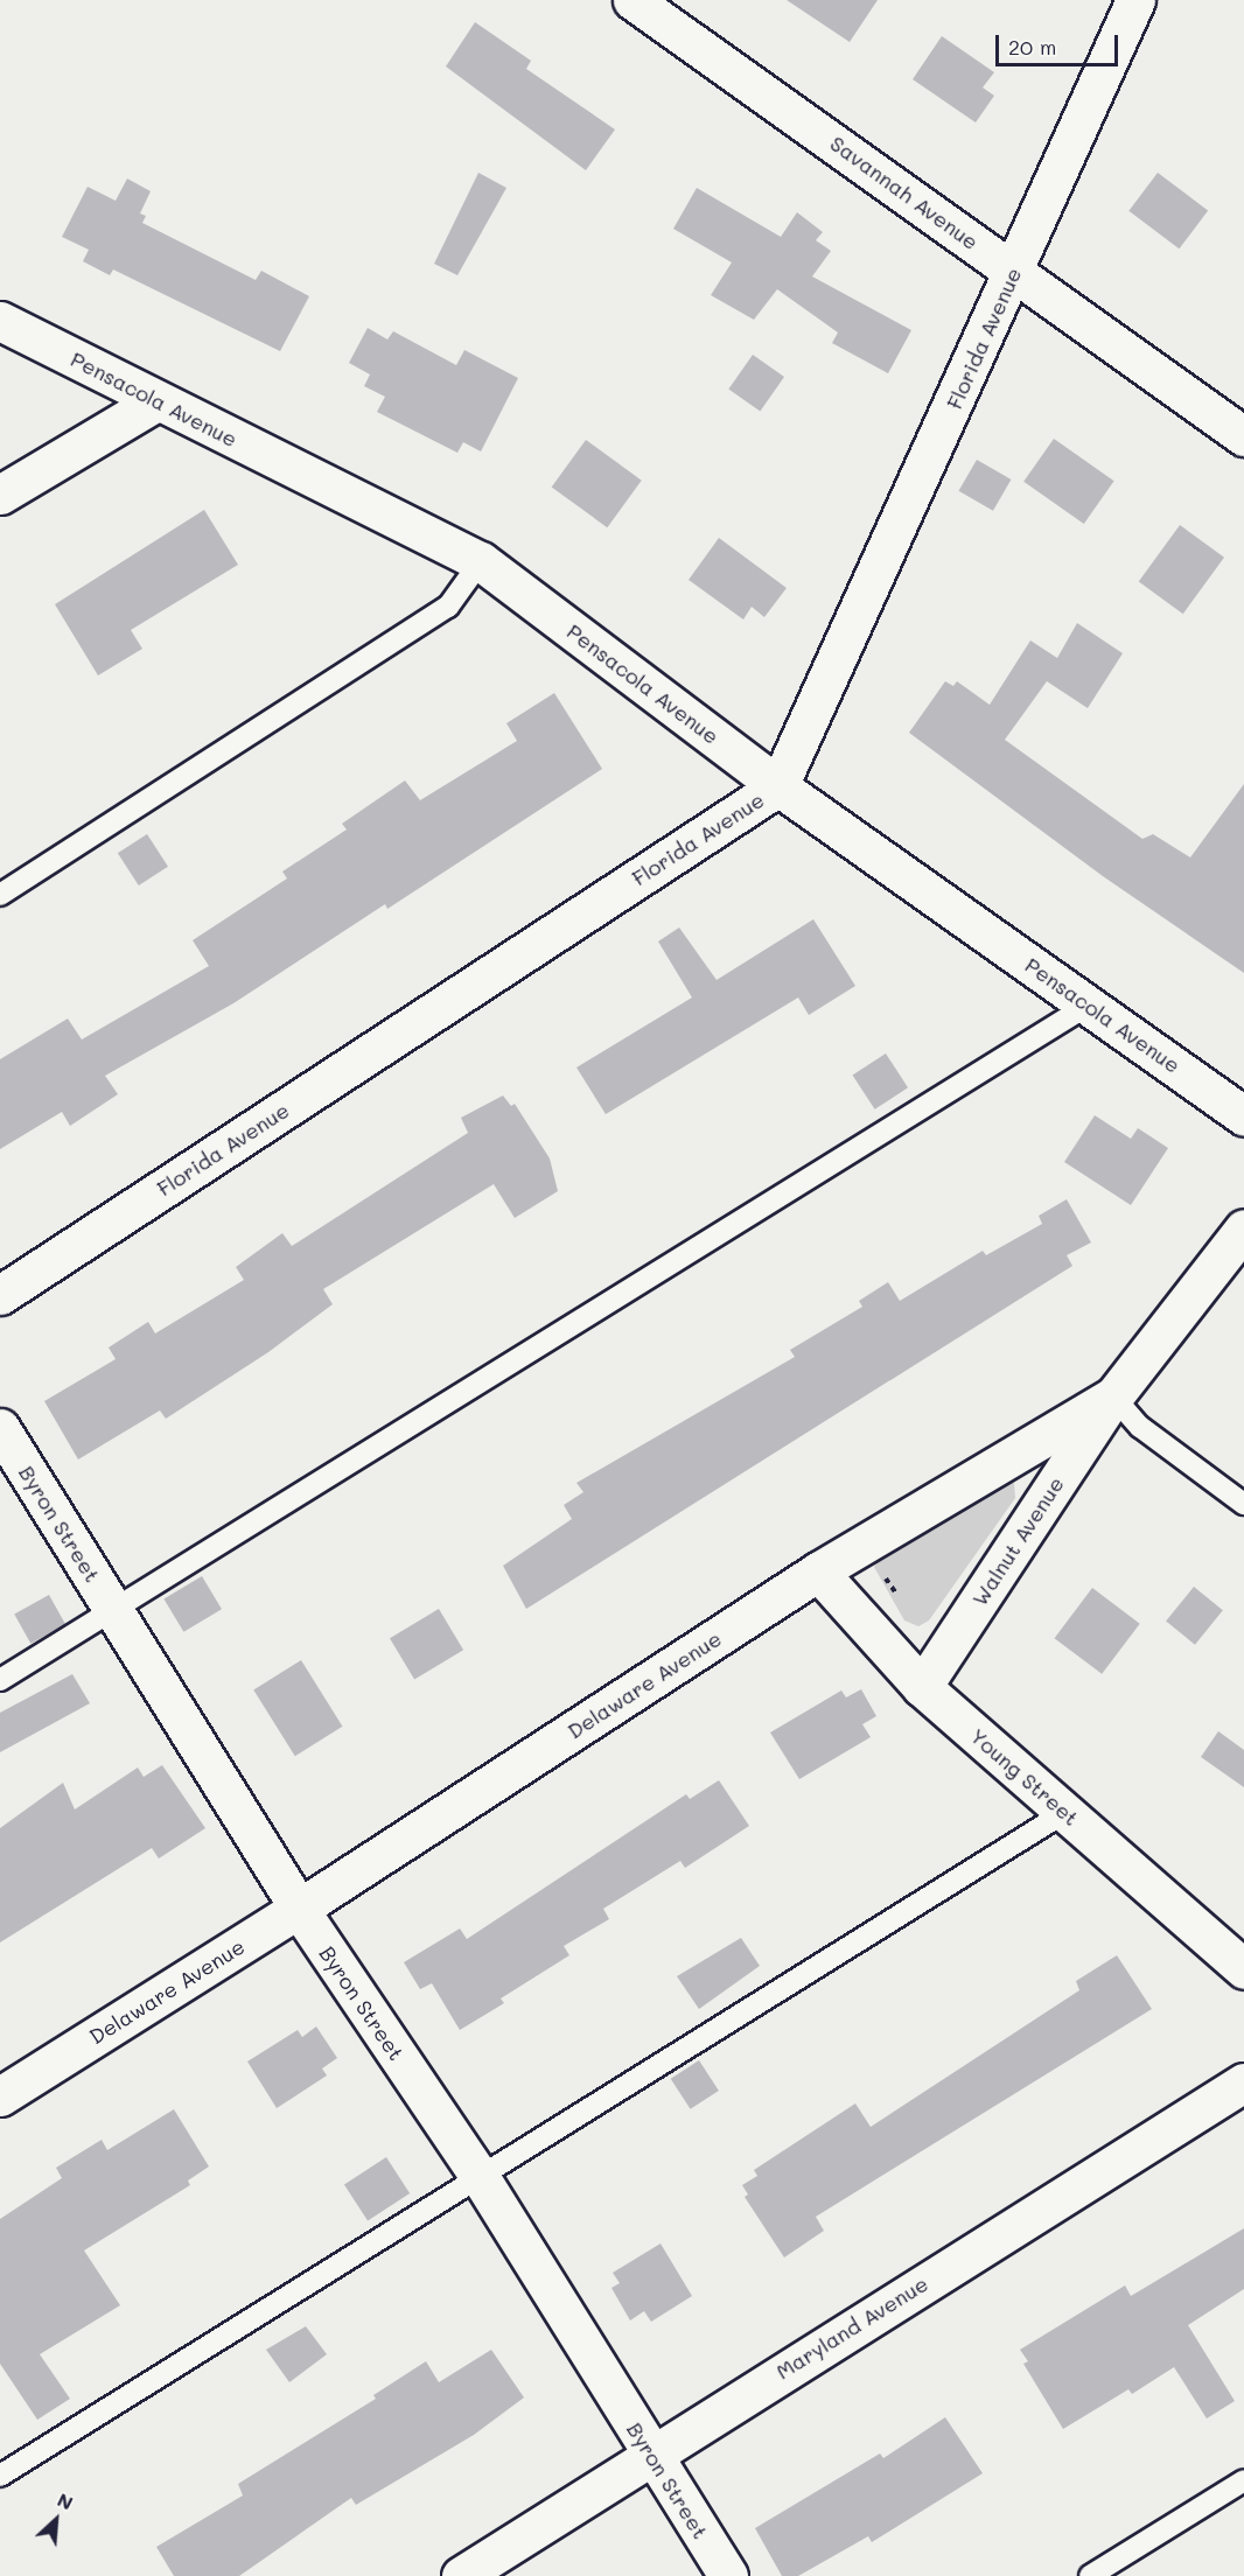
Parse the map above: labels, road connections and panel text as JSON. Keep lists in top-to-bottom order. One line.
{"streets":{"street":["Savannah Avenue","Florida Avenue","Pensacola Avenue","Byron Street","Walnut Avenue","Delaware Avenue","Young Street","Maryland Avenue"]},"crossings":[["Savannah Avenue","Florida Avenue"],["Florida Avenue","Pensacola Avenue"],["Byron Street","Delaware Avenue"],["Byron Street","Maryland Avenue"],["Walnut Avenue","Delaware Avenue"],["Walnut Avenue","Young Street"],["Delaware Avenue","Young Street"]],"scale_bar":"20 m","north":"top right"}
